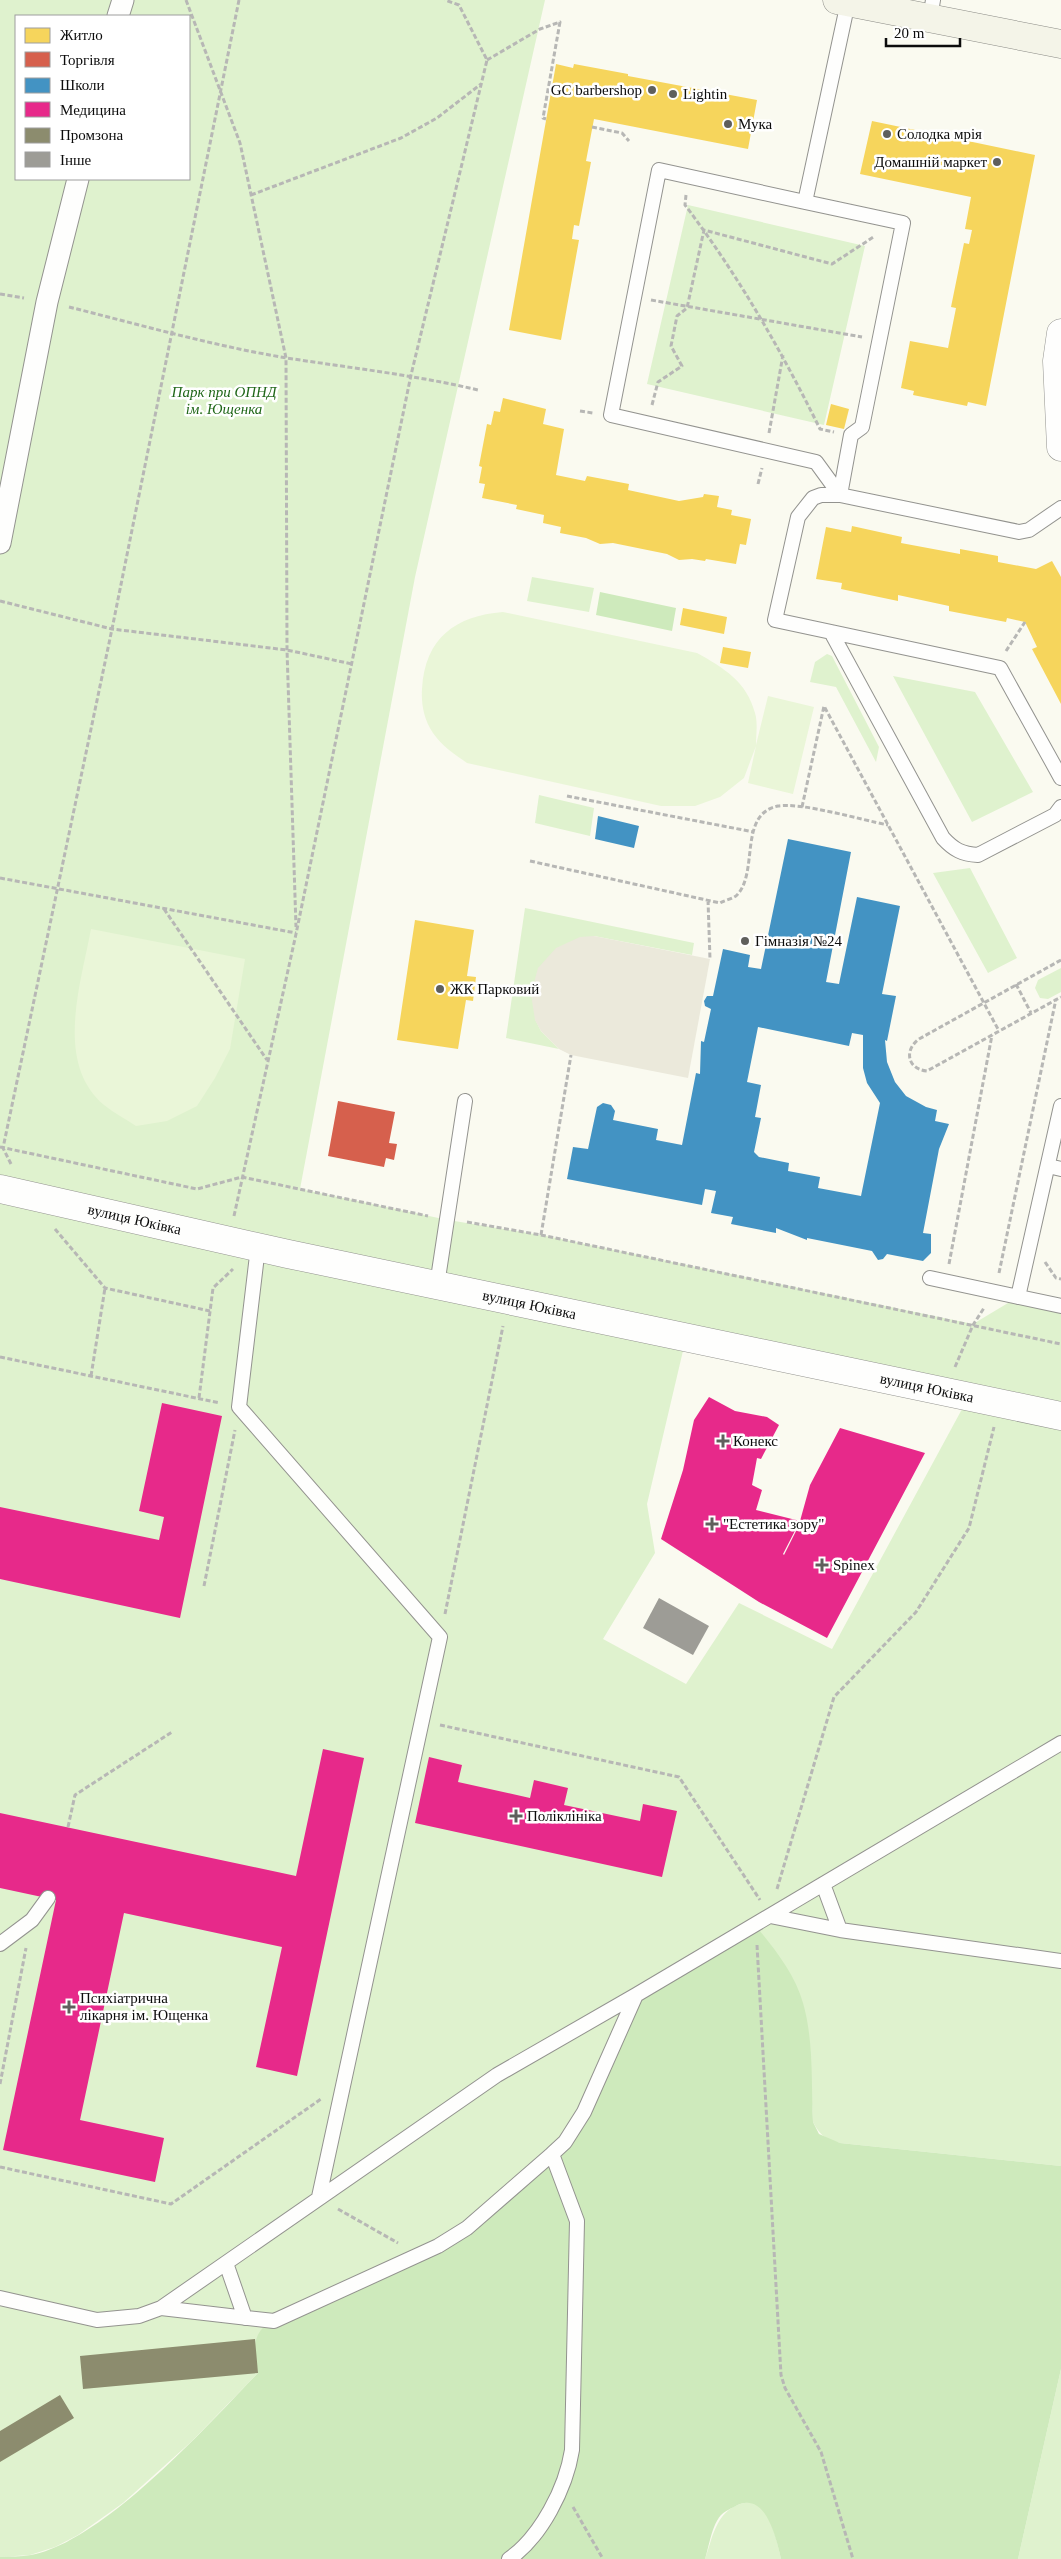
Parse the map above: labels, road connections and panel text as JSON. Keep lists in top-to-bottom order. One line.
{"streets":{"street":["вулиця Юківка"]},"parks":["Парк при ОПНД ім. Ющенка"],"places":{"other":["GC barbershop","Lightin","Мука","Солодка мрія","Домашній маркет","Гімназія №24","ЖК Парковий"],"health":["Конекс","\"Естетика зору\"","Spinex","Поліклініка","Психіатрична лікарня ім. Ющенка"]},"legend":["Житло","Торгівля","Школи","Медицина","Промзона","Інше"],"scale_bar":"20 m"}
